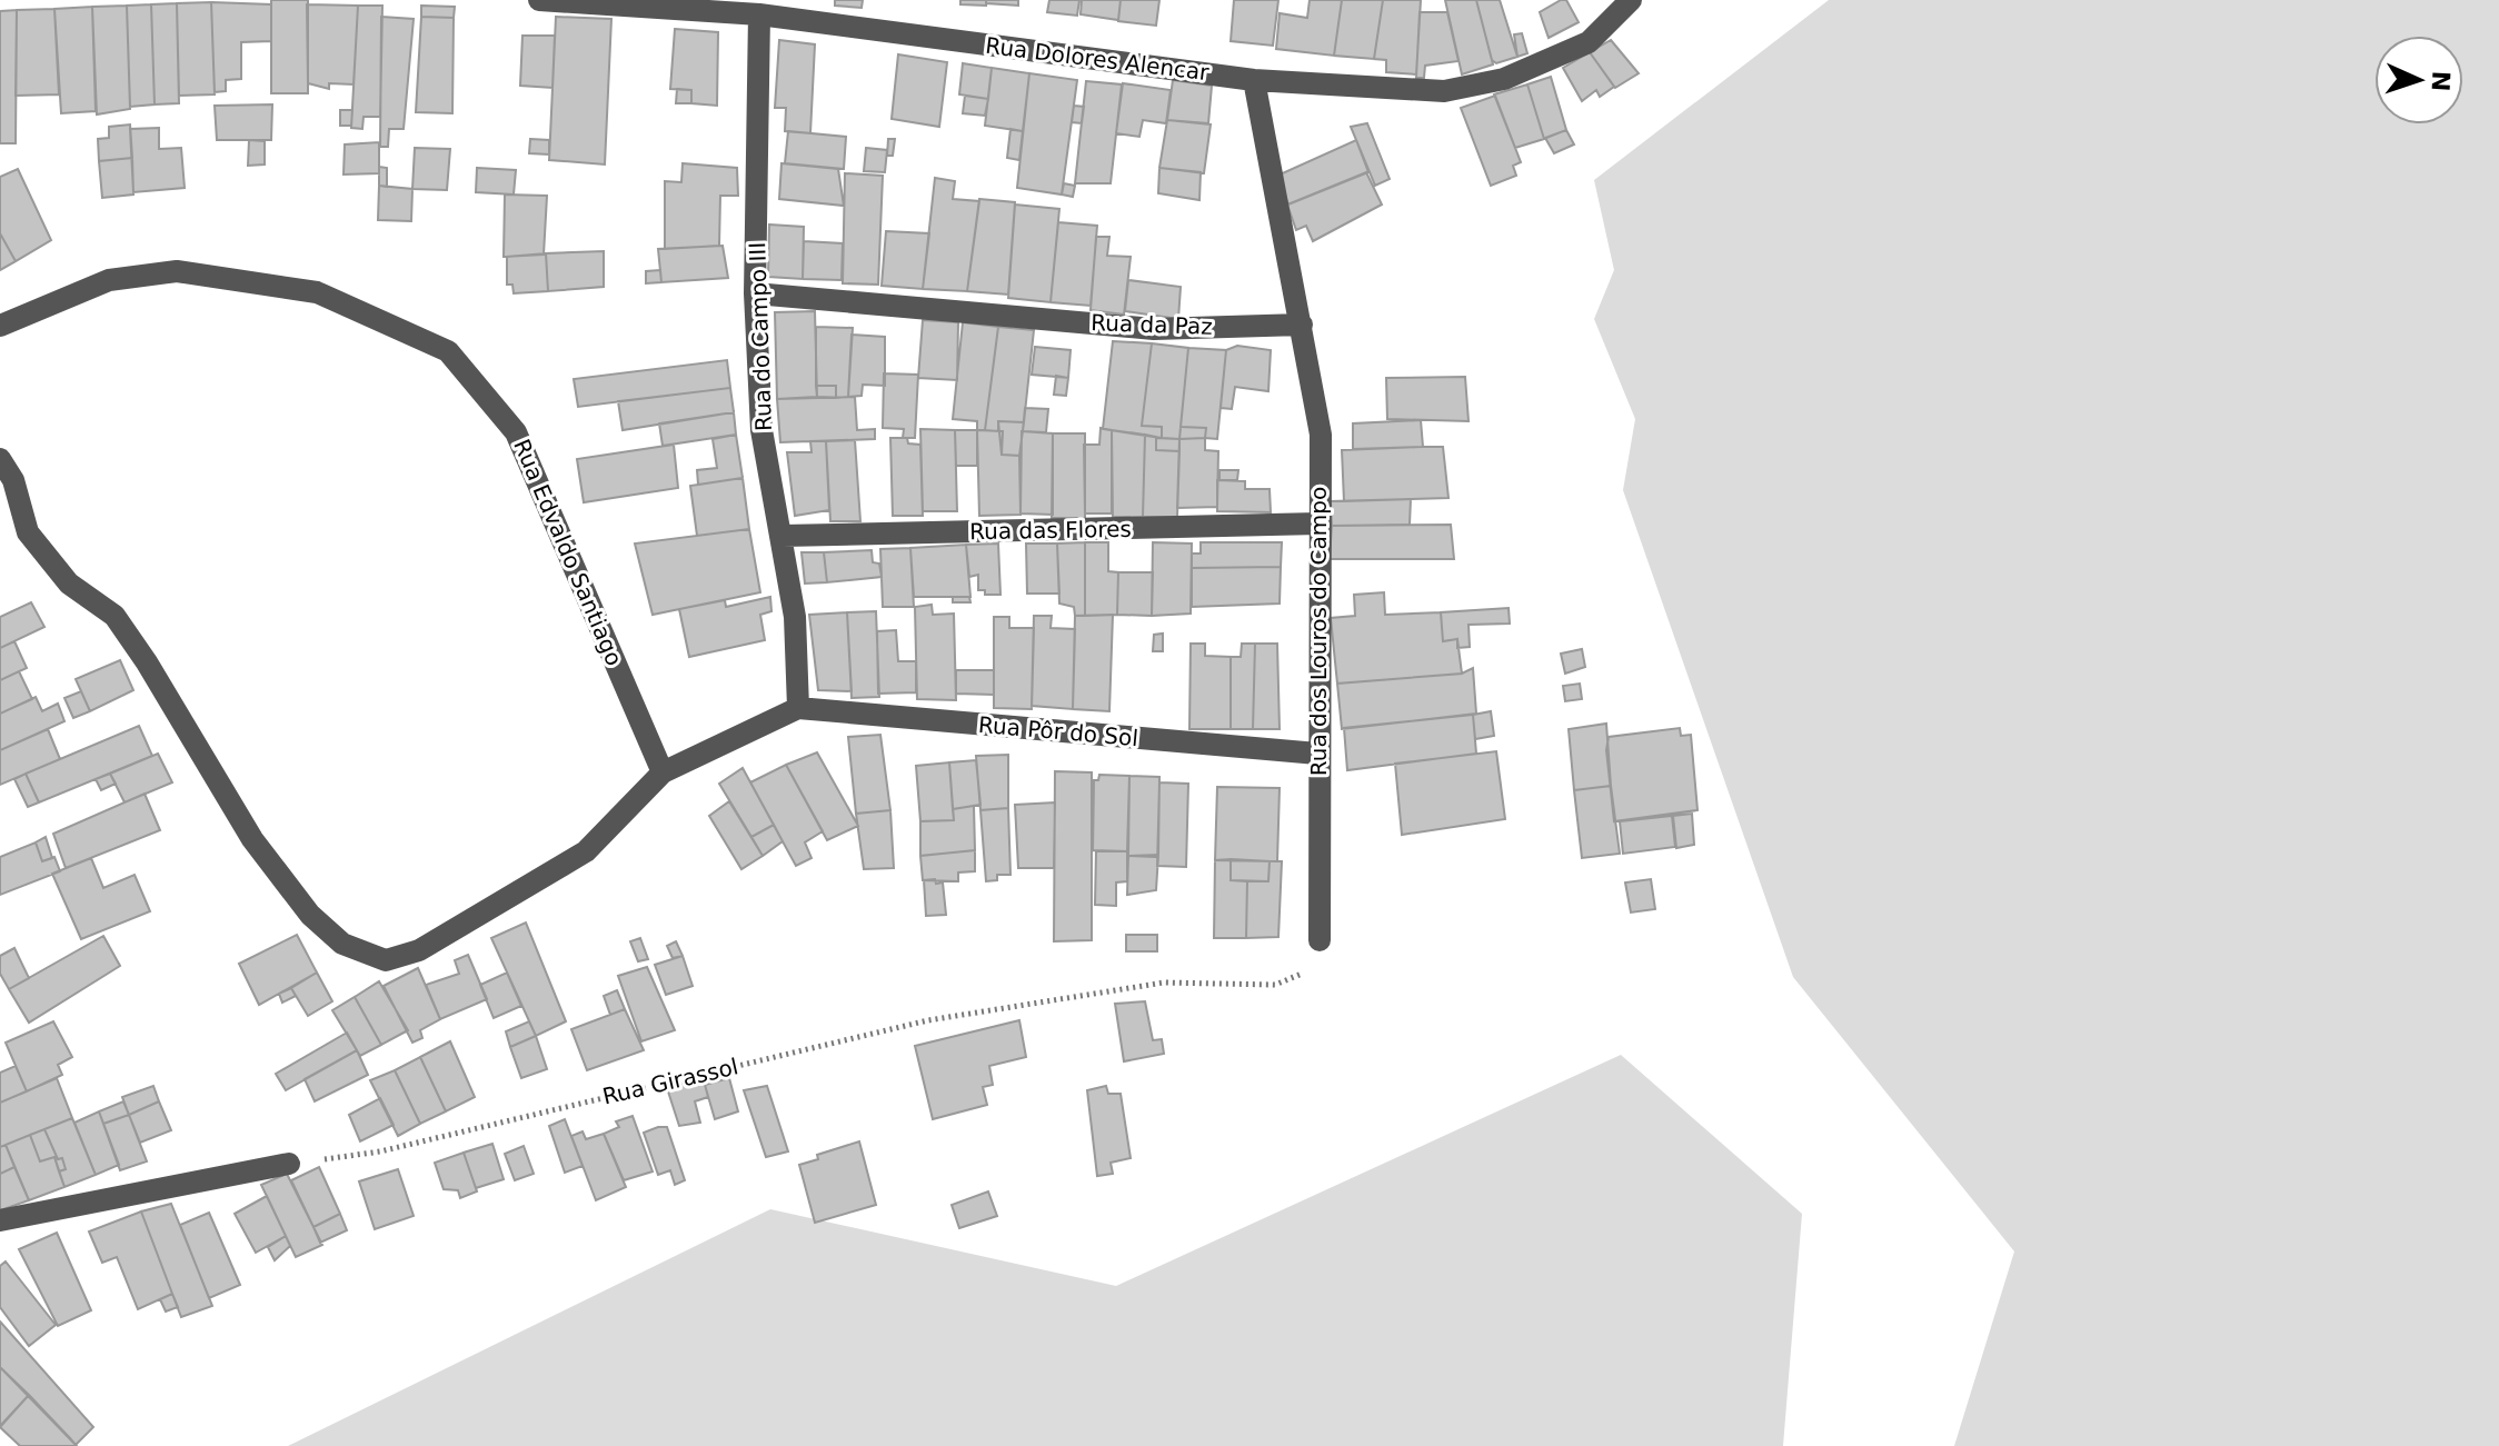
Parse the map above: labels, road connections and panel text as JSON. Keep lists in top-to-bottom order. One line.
{"streets":{"street":["Rua Dolores Alencar","Rua da Paz","Rua do Campo III","Rua das Flores","Rua Edvaldo Santiago","Rua dos Louros do Campo","Rua Pôr do Sol"],"path":["Rua Girassol"]},"crossings":[["Rua Dolores Alencar","Rua do Campo III"],["Rua da Paz","Rua do Campo III"],["Rua da Paz","Rua dos Louros do Campo"],["Rua do Campo III","Rua das Flores"],["Rua do Campo III","Rua Pôr do Sol"],["Rua das Flores","Rua dos Louros do Campo"],["Rua dos Louros do Campo","Rua Pôr do Sol"],["Rua dos Louros do Campo","Rua Girassol"]],"north":"right"}
